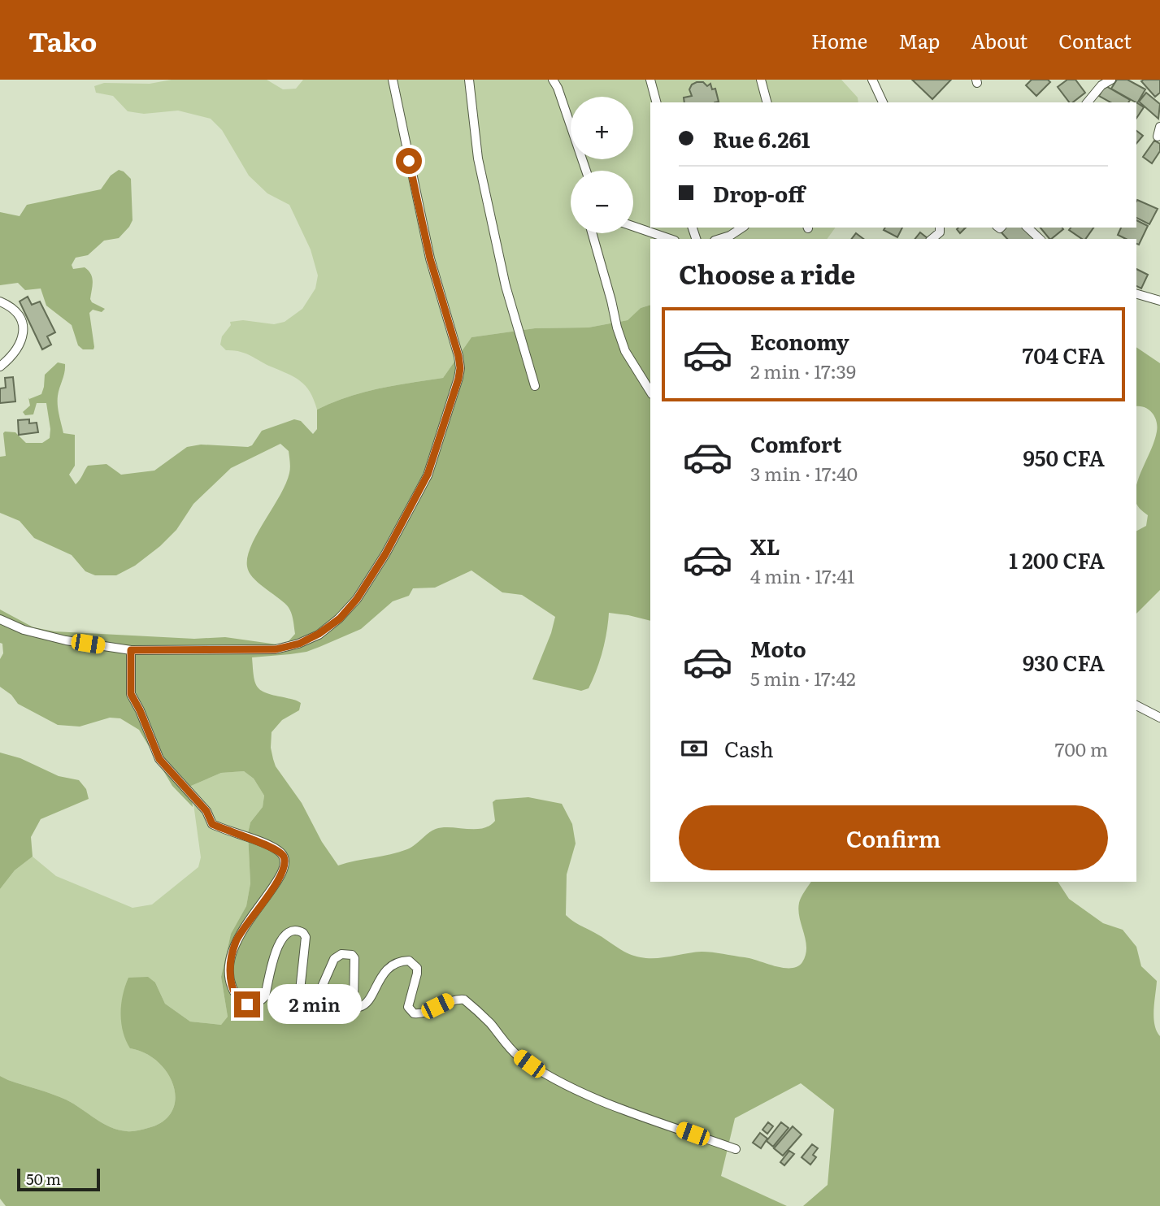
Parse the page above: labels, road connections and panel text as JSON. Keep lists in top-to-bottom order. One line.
{"scale_bar":"50 m","page":{"header":"Tako","nav":["Home","Map","About","Contact"],"map_buttons":["+","−"],"banner":["Rue 6.261","Drop-off"],"heading":"Choose a ride","list":[{"name":"Economy","note":"2 min · 17:39","value":"704 CFA"},{"name":"Comfort","note":"3 min · 17:40","value":"950 CFA"},{"name":"XL","note":"4 min · 17:41","value":"1 200 CFA"},{"name":"Moto","note":"5 min · 17:42","value":"930 CFA"}],"pay":["Cash","700 m"],"buttons":"Confirm","bubble":"2 min","scale":"50 m"}}
